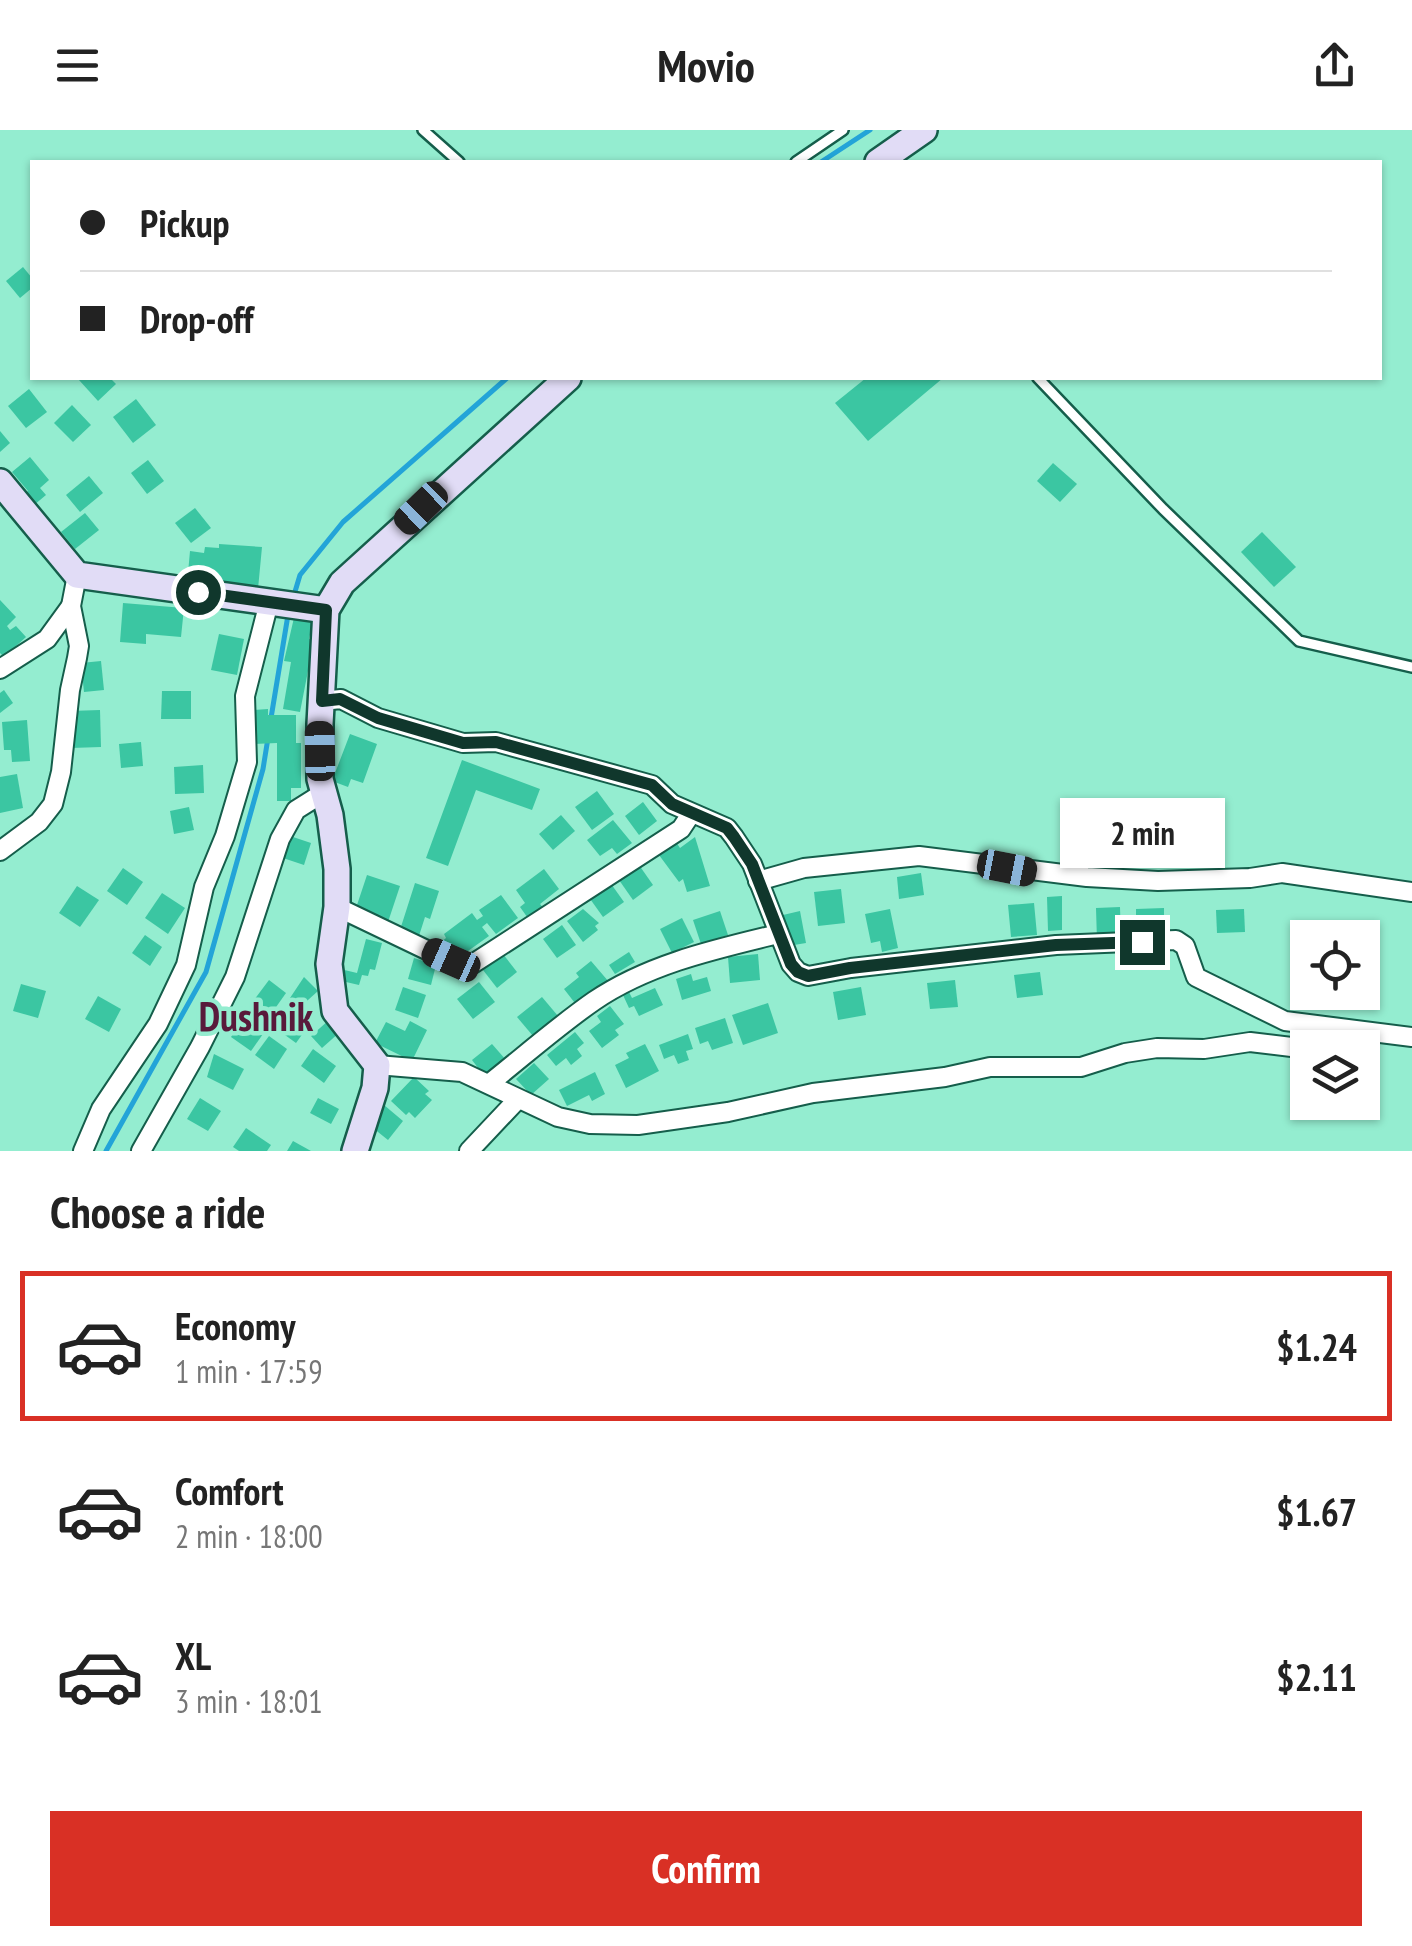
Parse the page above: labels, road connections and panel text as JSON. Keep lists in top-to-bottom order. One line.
{"districts":["Dushnik"],"page":{"header":"Movio","banner":["Pickup","Drop-off"],"bubble":"2 min","heading":"Choose a ride","list":[{"name":"Economy","note":"1 min · 17:59","value":"$1.24"},{"name":"Comfort","note":"2 min · 18:00","value":"$1.67"},{"name":"XL","note":"3 min · 18:01","value":"$2.11"}],"buttons":"Confirm"}}
